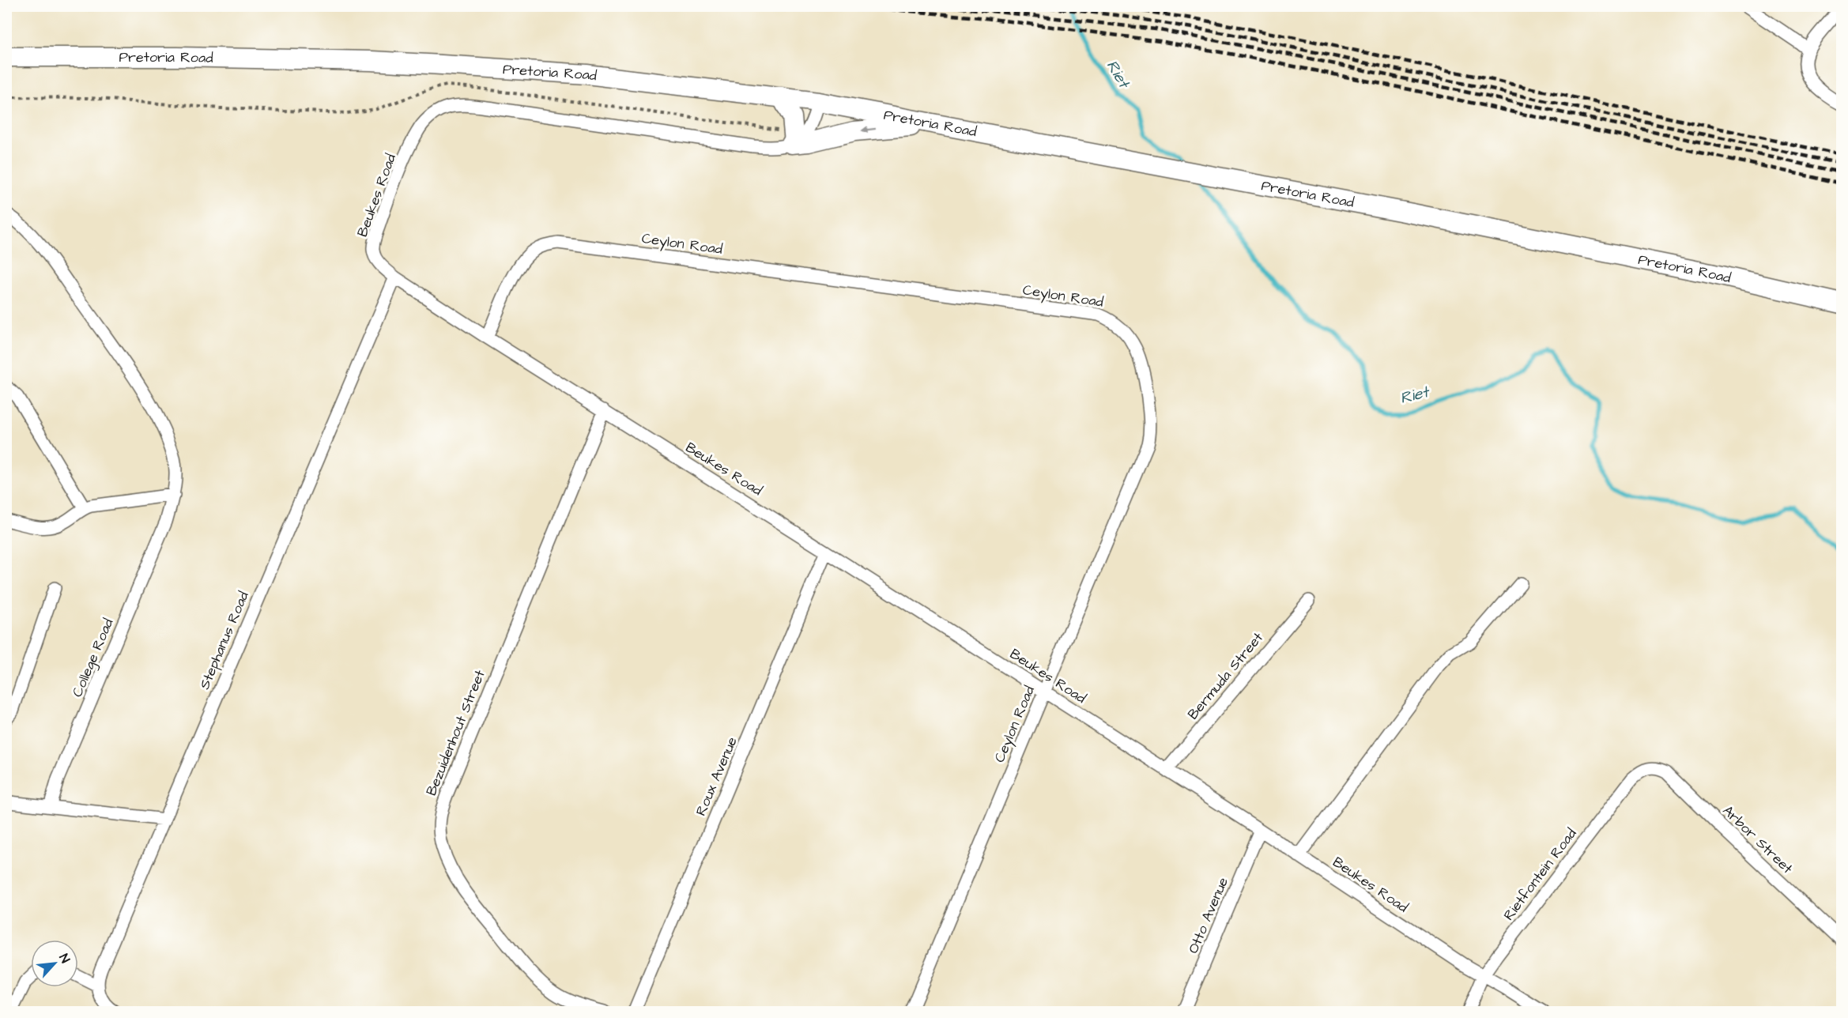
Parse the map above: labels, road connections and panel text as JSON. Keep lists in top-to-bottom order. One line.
{"streets":{"main road":["Pretoria Road"],"street":["Beukes Road","Ceylon Road","Stephanus Road","College Road","Bermuda Street","Bezuidenhout Street","Roux Avenue","Arbor Street","Rietfontein Road","Otto Avenue"]},"crossings":[["Beukes Road","Ceylon Road"],["Beukes Road","Stephanus Road"],["Beukes Road","Bermuda Street"],["Beukes Road","Bezuidenhout Street"],["Beukes Road","Roux Avenue"],["Beukes Road","Rietfontein Road"],["Beukes Road","Otto Avenue"],["Arbor Street","Rietfontein Road"]],"water":["Riet"],"north":"top right"}
